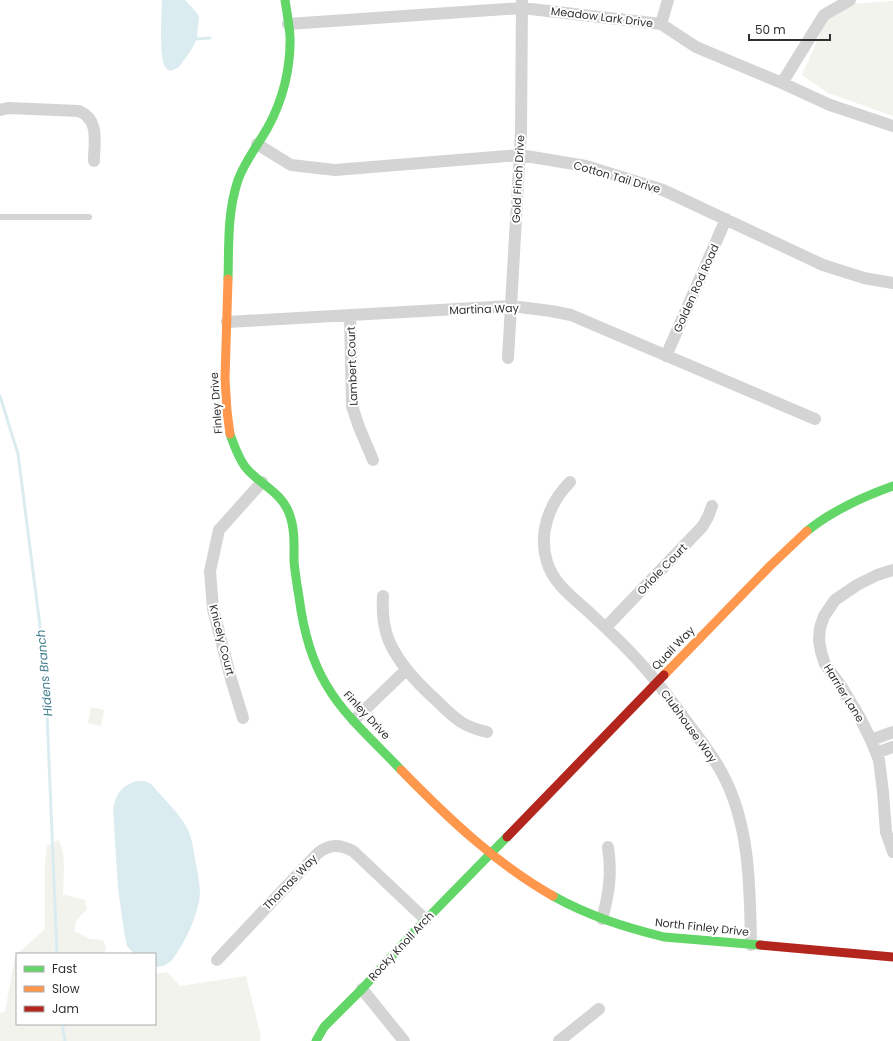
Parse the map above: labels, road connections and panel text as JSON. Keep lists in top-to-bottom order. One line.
{"streets":{"street":["Meadow Lark Drive","Cotton Tail Drive","Gold Finch Drive","Golden Rod Road","Martina Way","Lambert Court","Finley Drive","Oriole Court","Knicely Court","Quail Way","Harrier Lane","Clubhouse Way","Thomas Way","North Finley Drive","Rocky Knoll Arch"]},"crossings":[["Meadow Lark Drive","Gold Finch Drive"],["Meadow Lark Drive","Finley Drive"],["Cotton Tail Drive","Gold Finch Drive"],["Cotton Tail Drive","Golden Rod Road"],["Cotton Tail Drive","Finley Drive"],["Gold Finch Drive","Martina Way"],["Golden Rod Road","Martina Way"],["Martina Way","Lambert Court"],["Martina Way","Finley Drive"],["Finley Drive","Knicely Court"],["Finley Drive","North Finley Drive"],["Oriole Court","Clubhouse Way"],["Quail Way","Clubhouse Way"],["Quail Way","North Finley Drive"],["Quail Way","Rocky Knoll Arch"],["Clubhouse Way","North Finley Drive"],["Thomas Way","Rocky Knoll Arch"],["North Finley Drive","Rocky Knoll Arch"]],"water":["Hidens Branch"],"legend":["Fast","Slow","Jam"],"scale_bar":"50 m"}
